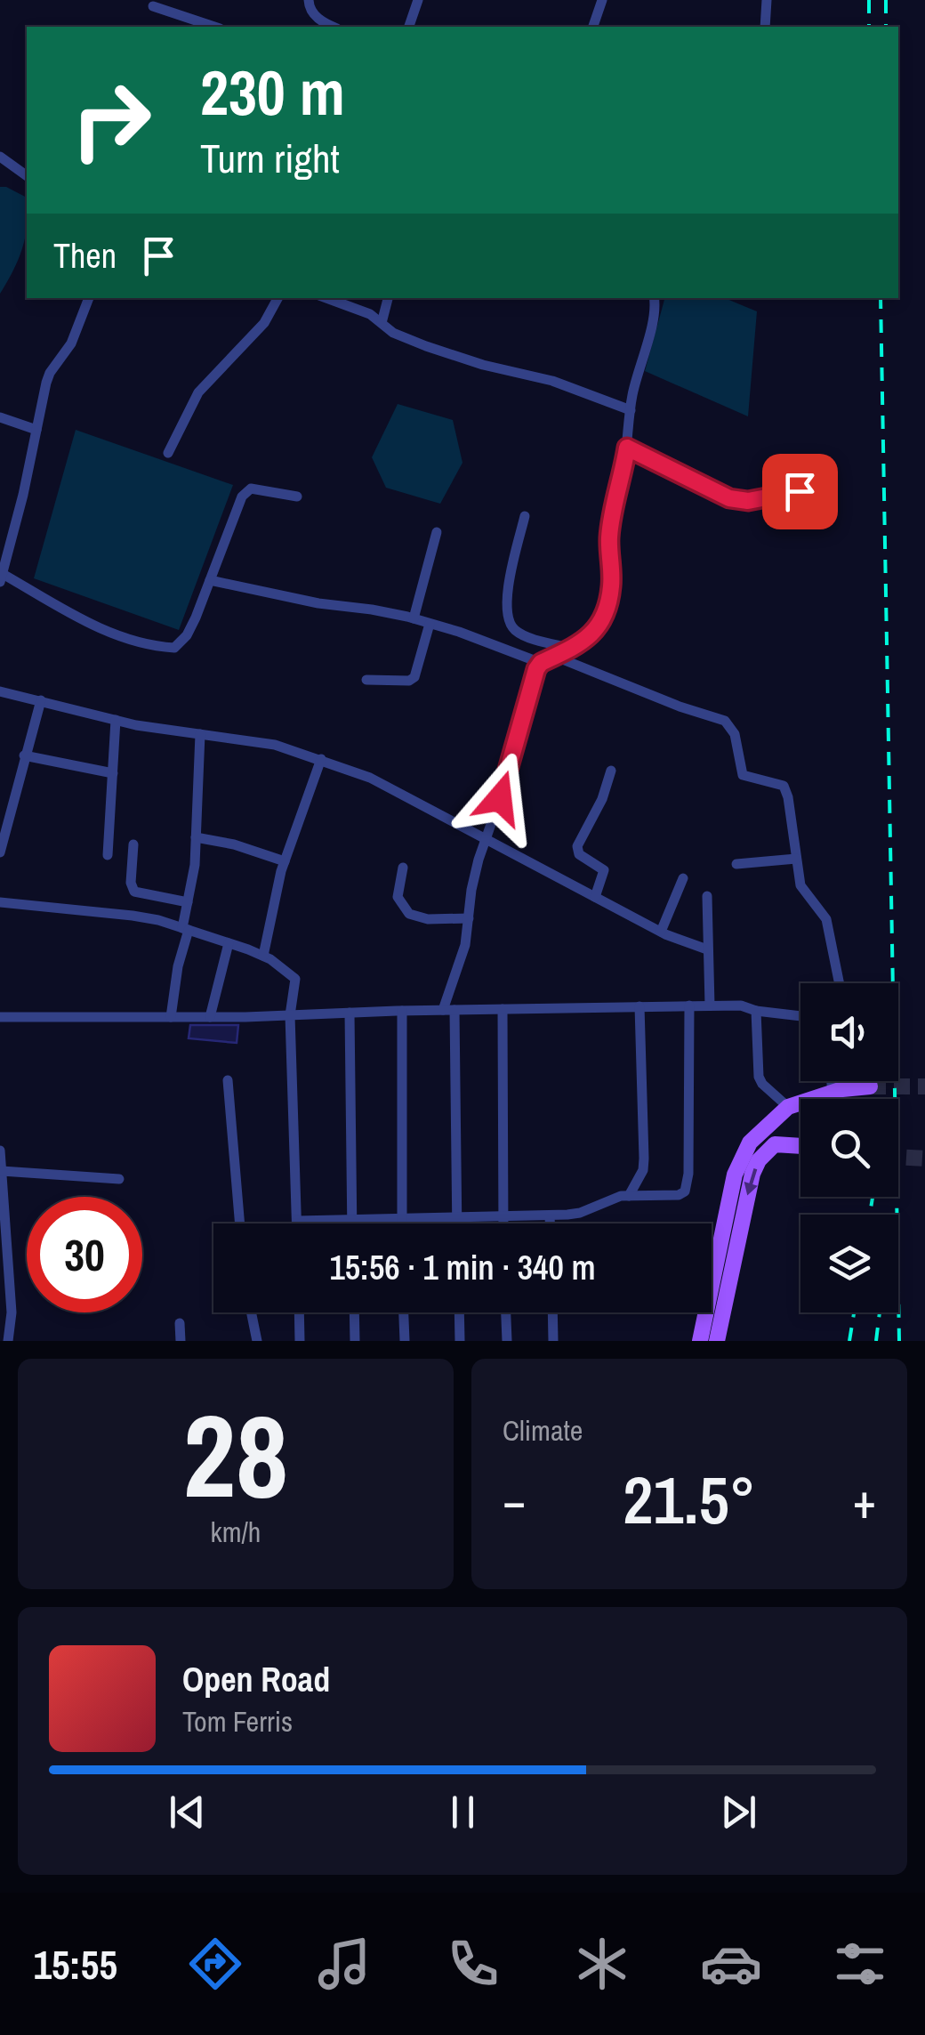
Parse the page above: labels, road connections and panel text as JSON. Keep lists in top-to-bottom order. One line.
{"page":{"turn":["230 m","Turn right"],"then":"Then","limit":"30","trip":"15:56 · 1 min · 340 m","tile":[["28","km/h"],"Climate"],"heat":["−","21.5°","+"],"song":["Open Road","Tom Ferris"],"tabs":"15:55"}}
